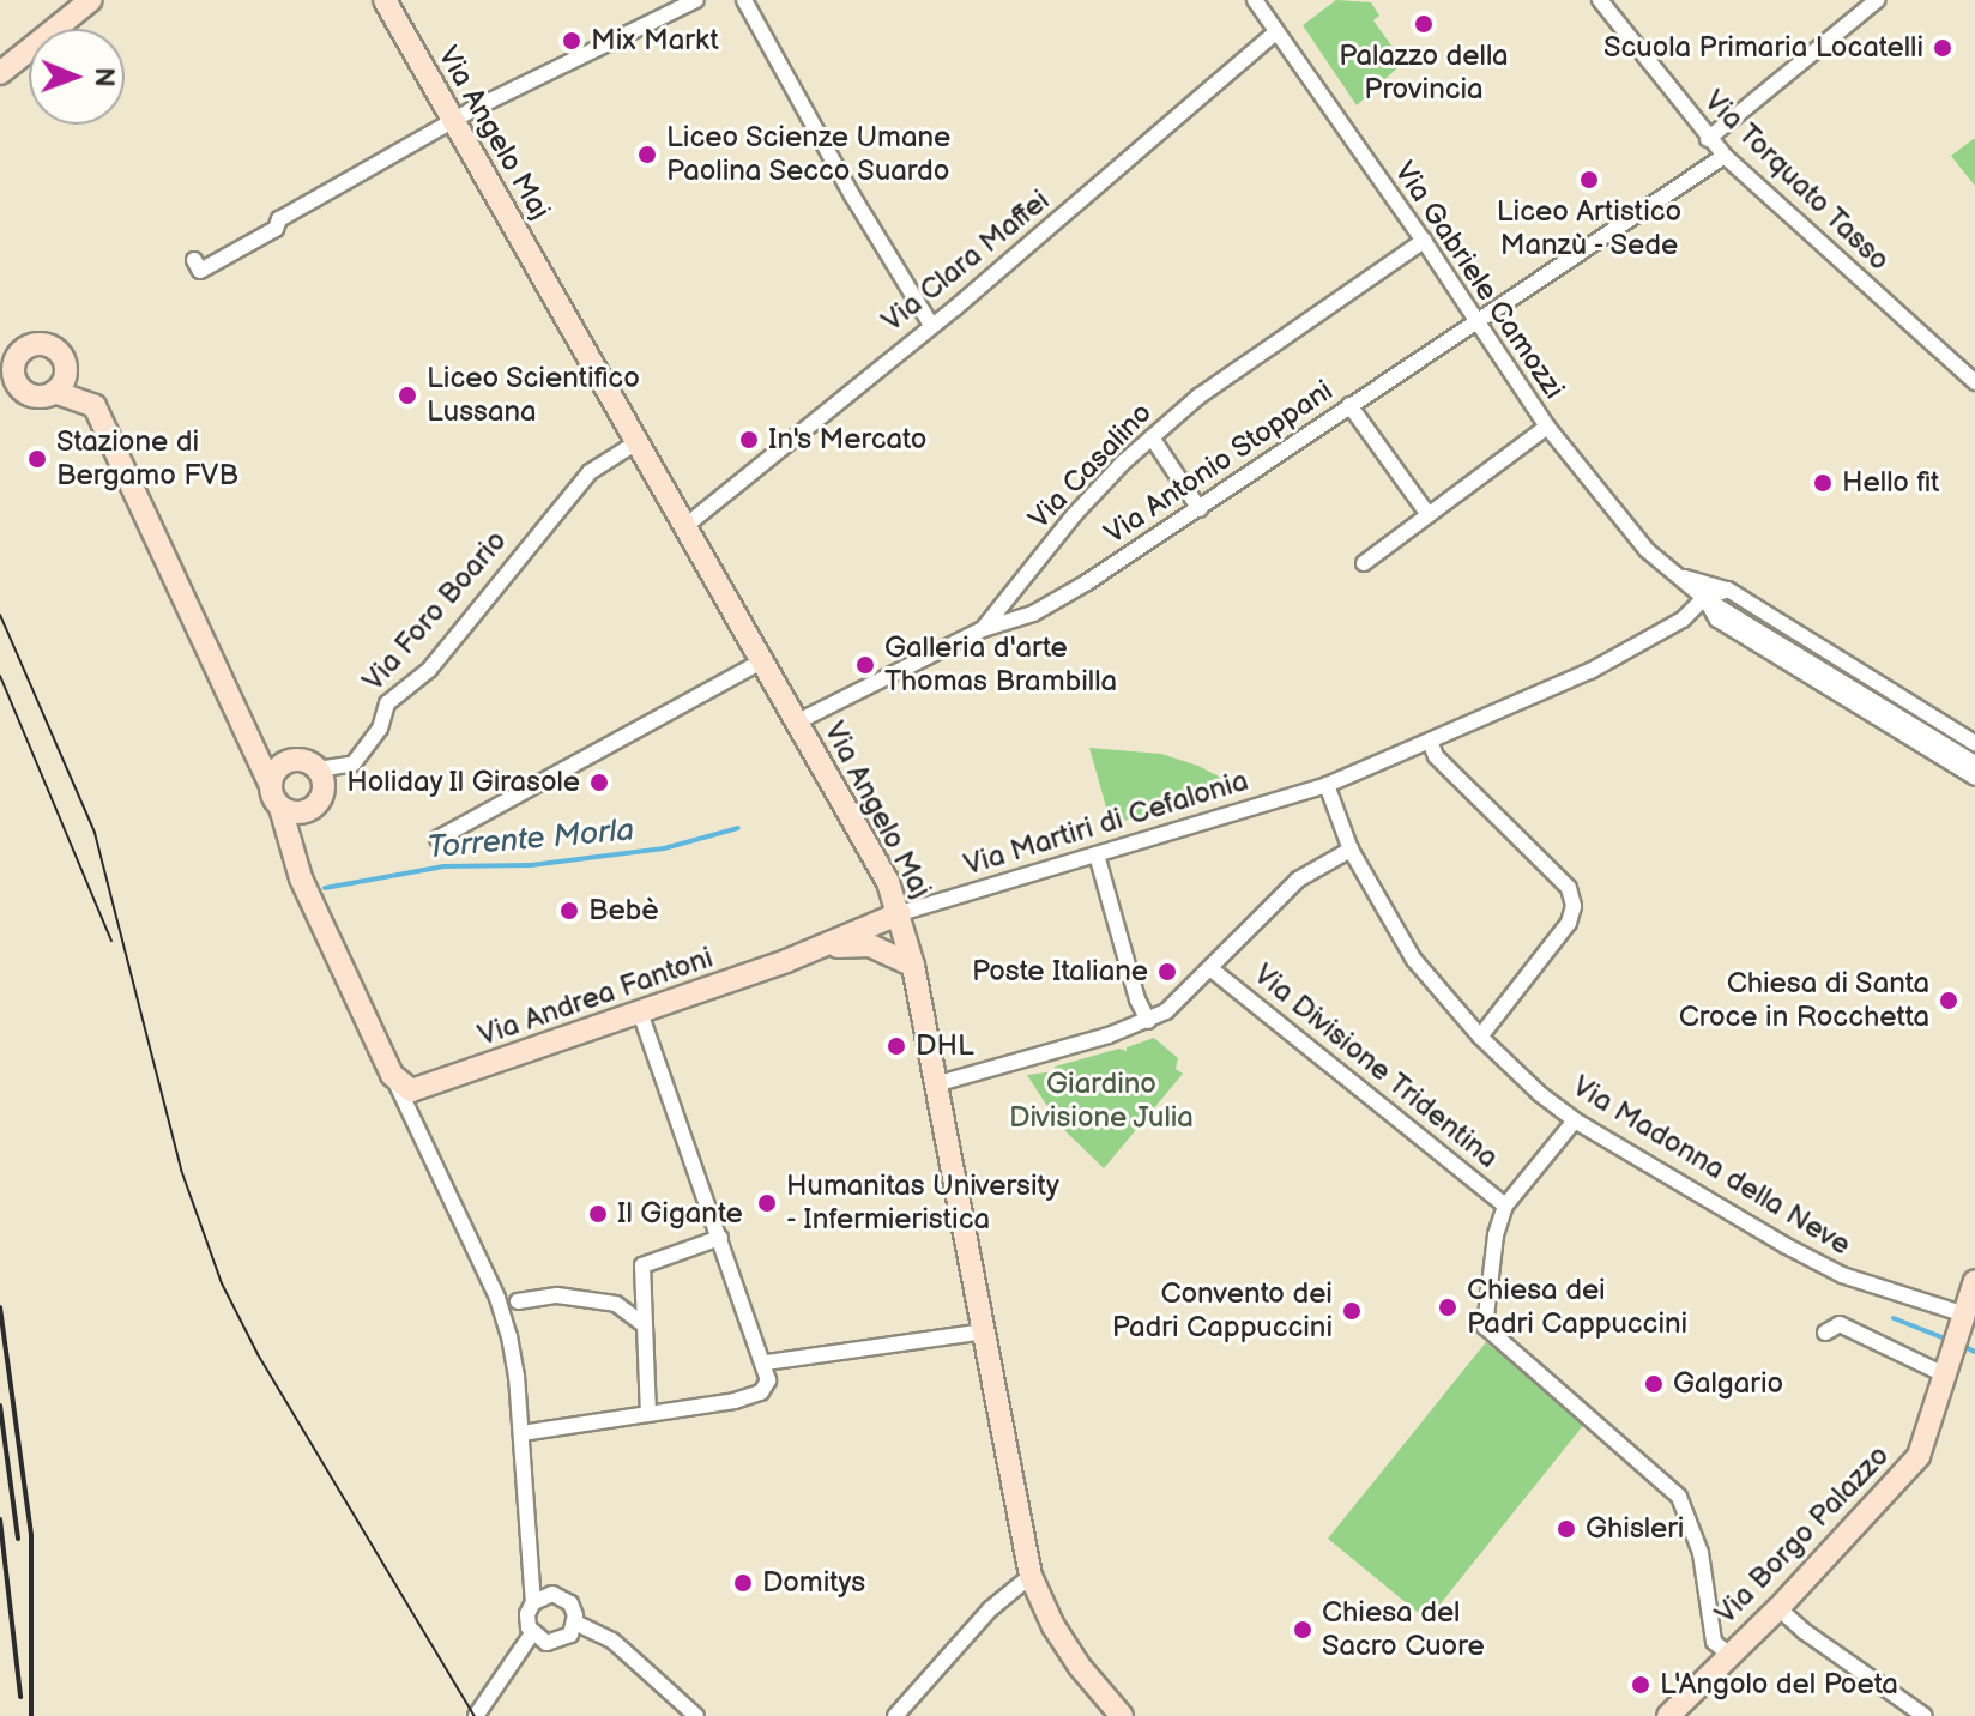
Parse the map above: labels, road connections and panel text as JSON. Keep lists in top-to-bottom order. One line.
{"streets":{"main road":["Via Angelo Maj","Via Foro Boario","Via Andrea Fantoni","Via Borgo Palazzo"],"street":["Via Torquato Tasso","Via Clara Maffei","Via Gabriele Camozzi","Via Antonio Stoppani","Via Casalino","Via Martiri di Cefalonia","Via Divisione Tridentina","Via Madonna della Neve"]},"crossings":[["Via Angelo Maj","Via Clara Maffei"],["Via Angelo Maj","Via Casalino"],["Via Angelo Maj","Via Foro Boario"],["Via Angelo Maj","Via Martiri di Cefalonia"],["Via Angelo Maj","Via Andrea Fantoni"],["Via Torquato Tasso","Via Antonio Stoppani"],["Via Clara Maffei","Via Gabriele Camozzi"],["Via Gabriele Camozzi","Via Antonio Stoppani"],["Via Gabriele Camozzi","Via Casalino"],["Via Antonio Stoppani","Via Casalino"],["Via Martiri di Cefalonia","Via Andrea Fantoni"],["Via Martiri di Cefalonia","Via Madonna della Neve"],["Via Madonna della Neve","Via Borgo Palazzo"]],"water":["Torrente Morla"],"parks":["Giardino Divisione Julia"],"places":["Palazzo della Provincia","Mix Markt","Scuola Primaria Locatelli","Liceo Scienze Umane Paolina Secco Suardo","Liceo Artistico Manzù - Sede","Liceo Scientifico Lussana","In's Mercato","Stazione di Bergamo FVB","Hello fit","Galleria d'arte Thomas Brambilla","Holiday Il Girasole","Bebè","Poste Italiane","Chiesa di Santa Croce in Rocchetta","DHL","Humanitas University - Infermieristica","Il Gigante","Chiesa dei Padri Cappuccini","Convento dei Padri Cappuccini","Galgario","Ghisleri","Domitys","Chiesa del Sacro Cuore","L'Angolo del Poeta"],"north":"right"}
